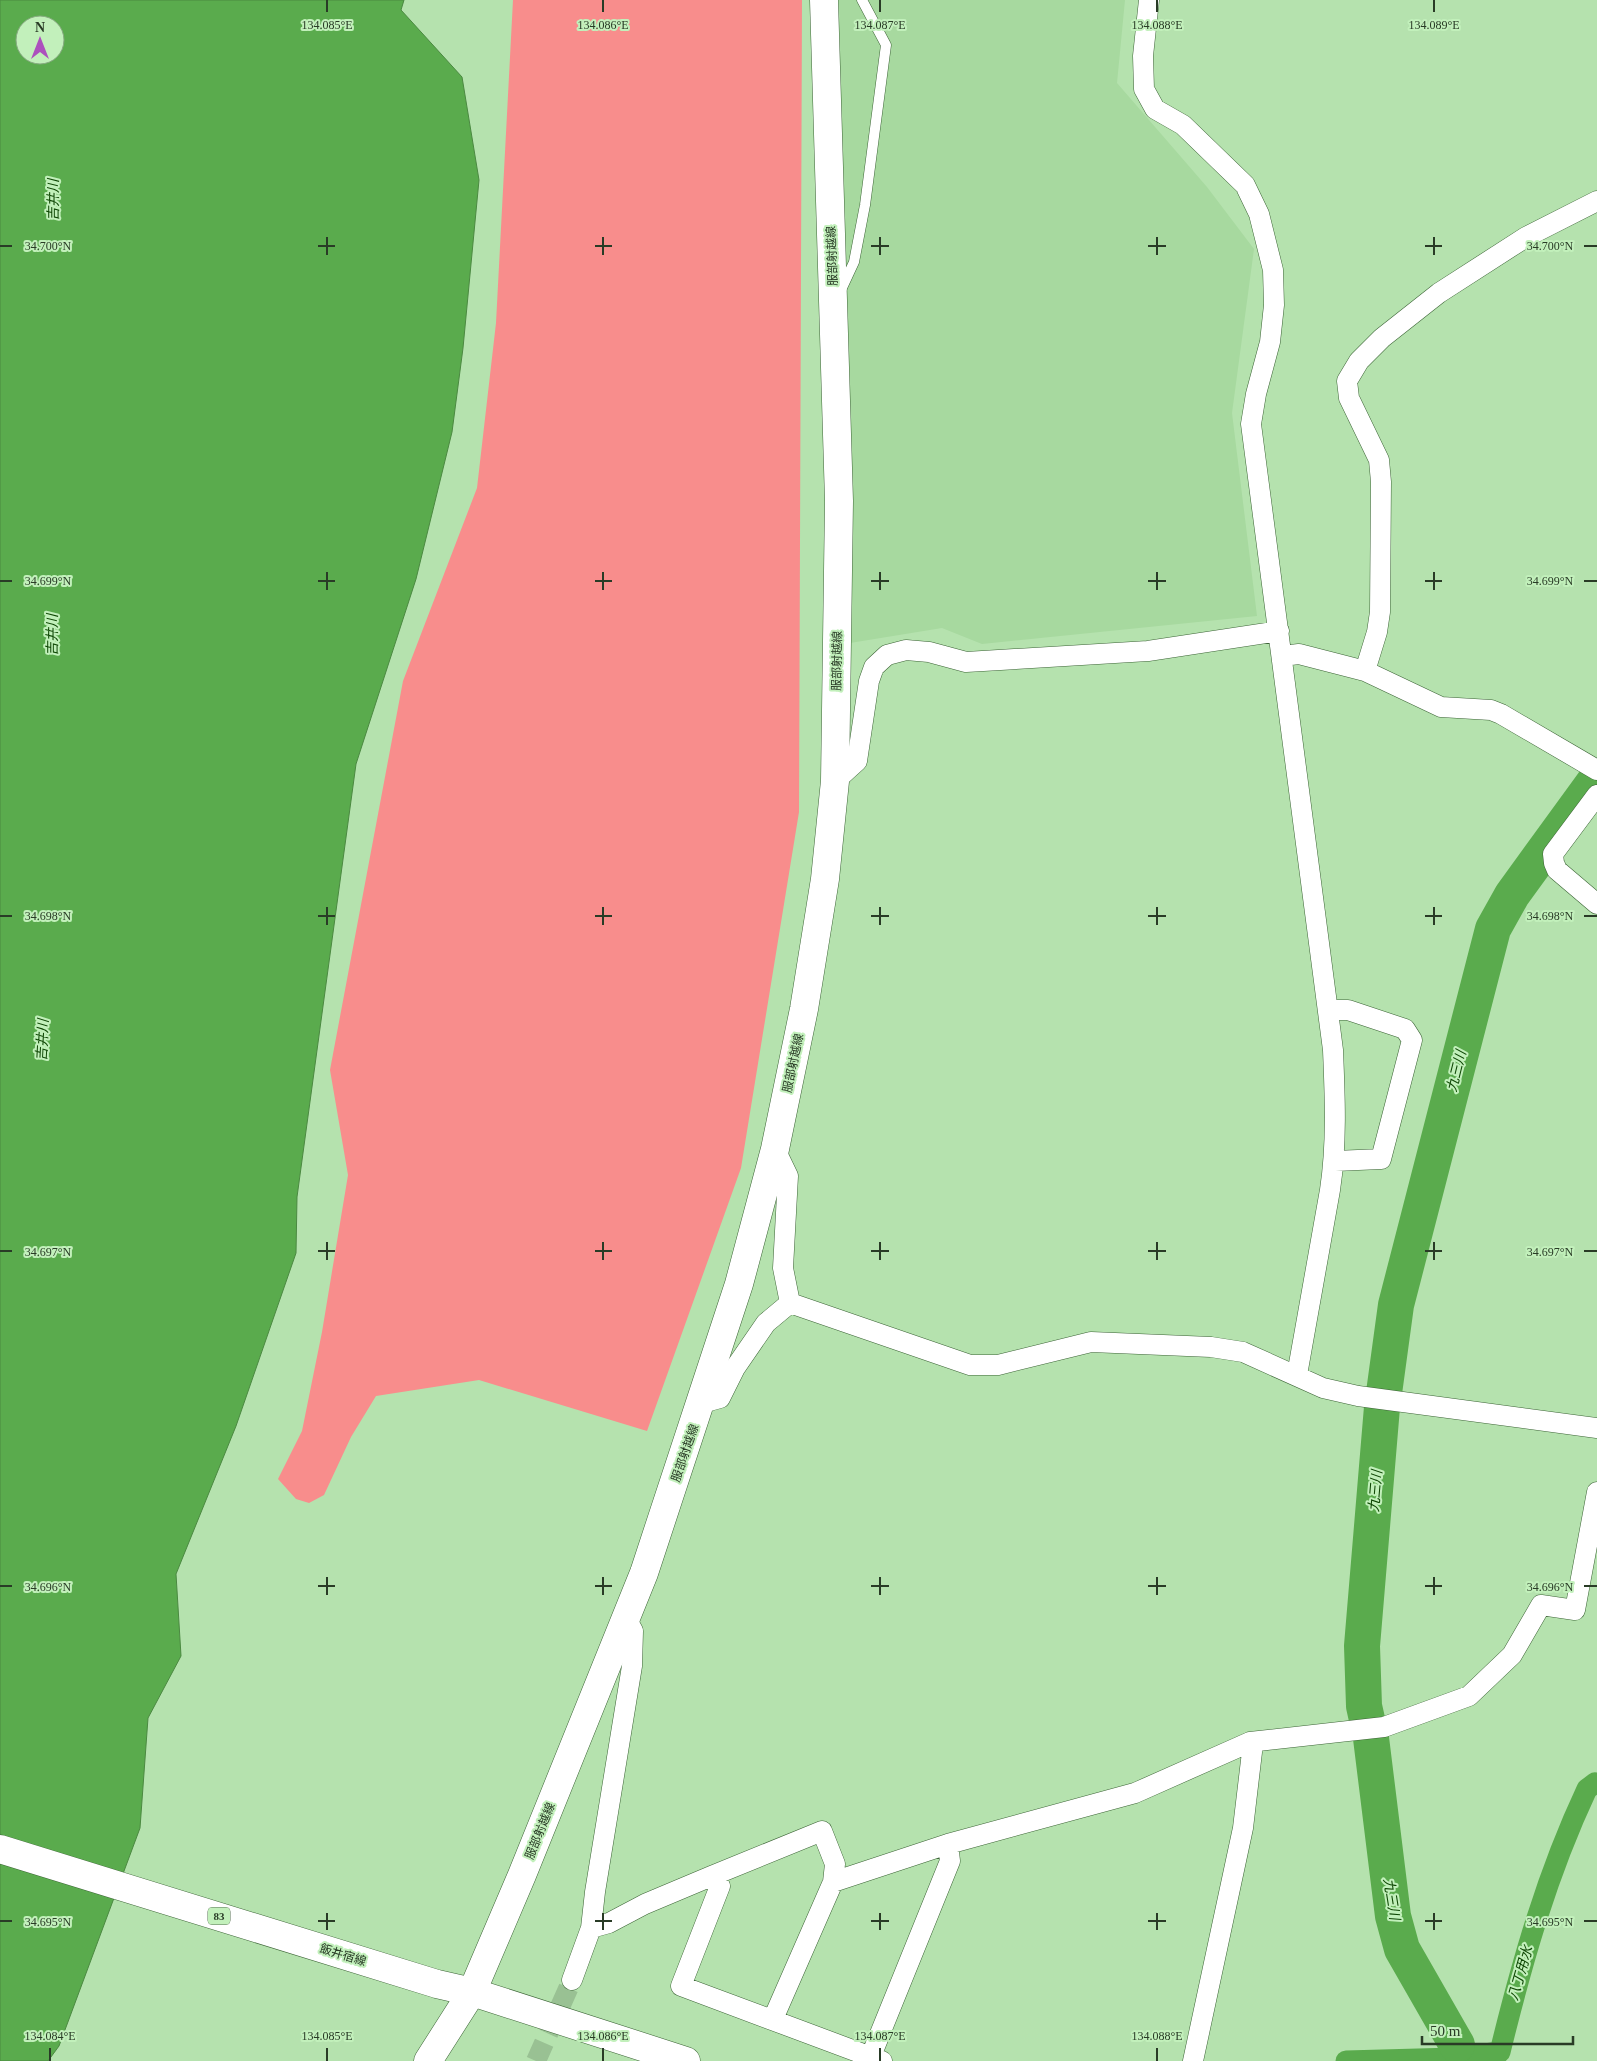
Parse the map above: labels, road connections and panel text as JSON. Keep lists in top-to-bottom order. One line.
{"streets":{"main road":["服部射越線","83","飯井宿線"]},"crossings":[["服部射越線","飯井宿線"]],"water":["吉井川","九三川","八丁用水"],"scale_bar":"50 m","north":"top","coordinates":["134.085°E","134.086°E","134.087°E","134.088°E","134.089°E","34.700°N","34.699°N","34.698°N","34.697°N","34.696°N","34.695°N","134.084°E"]}
